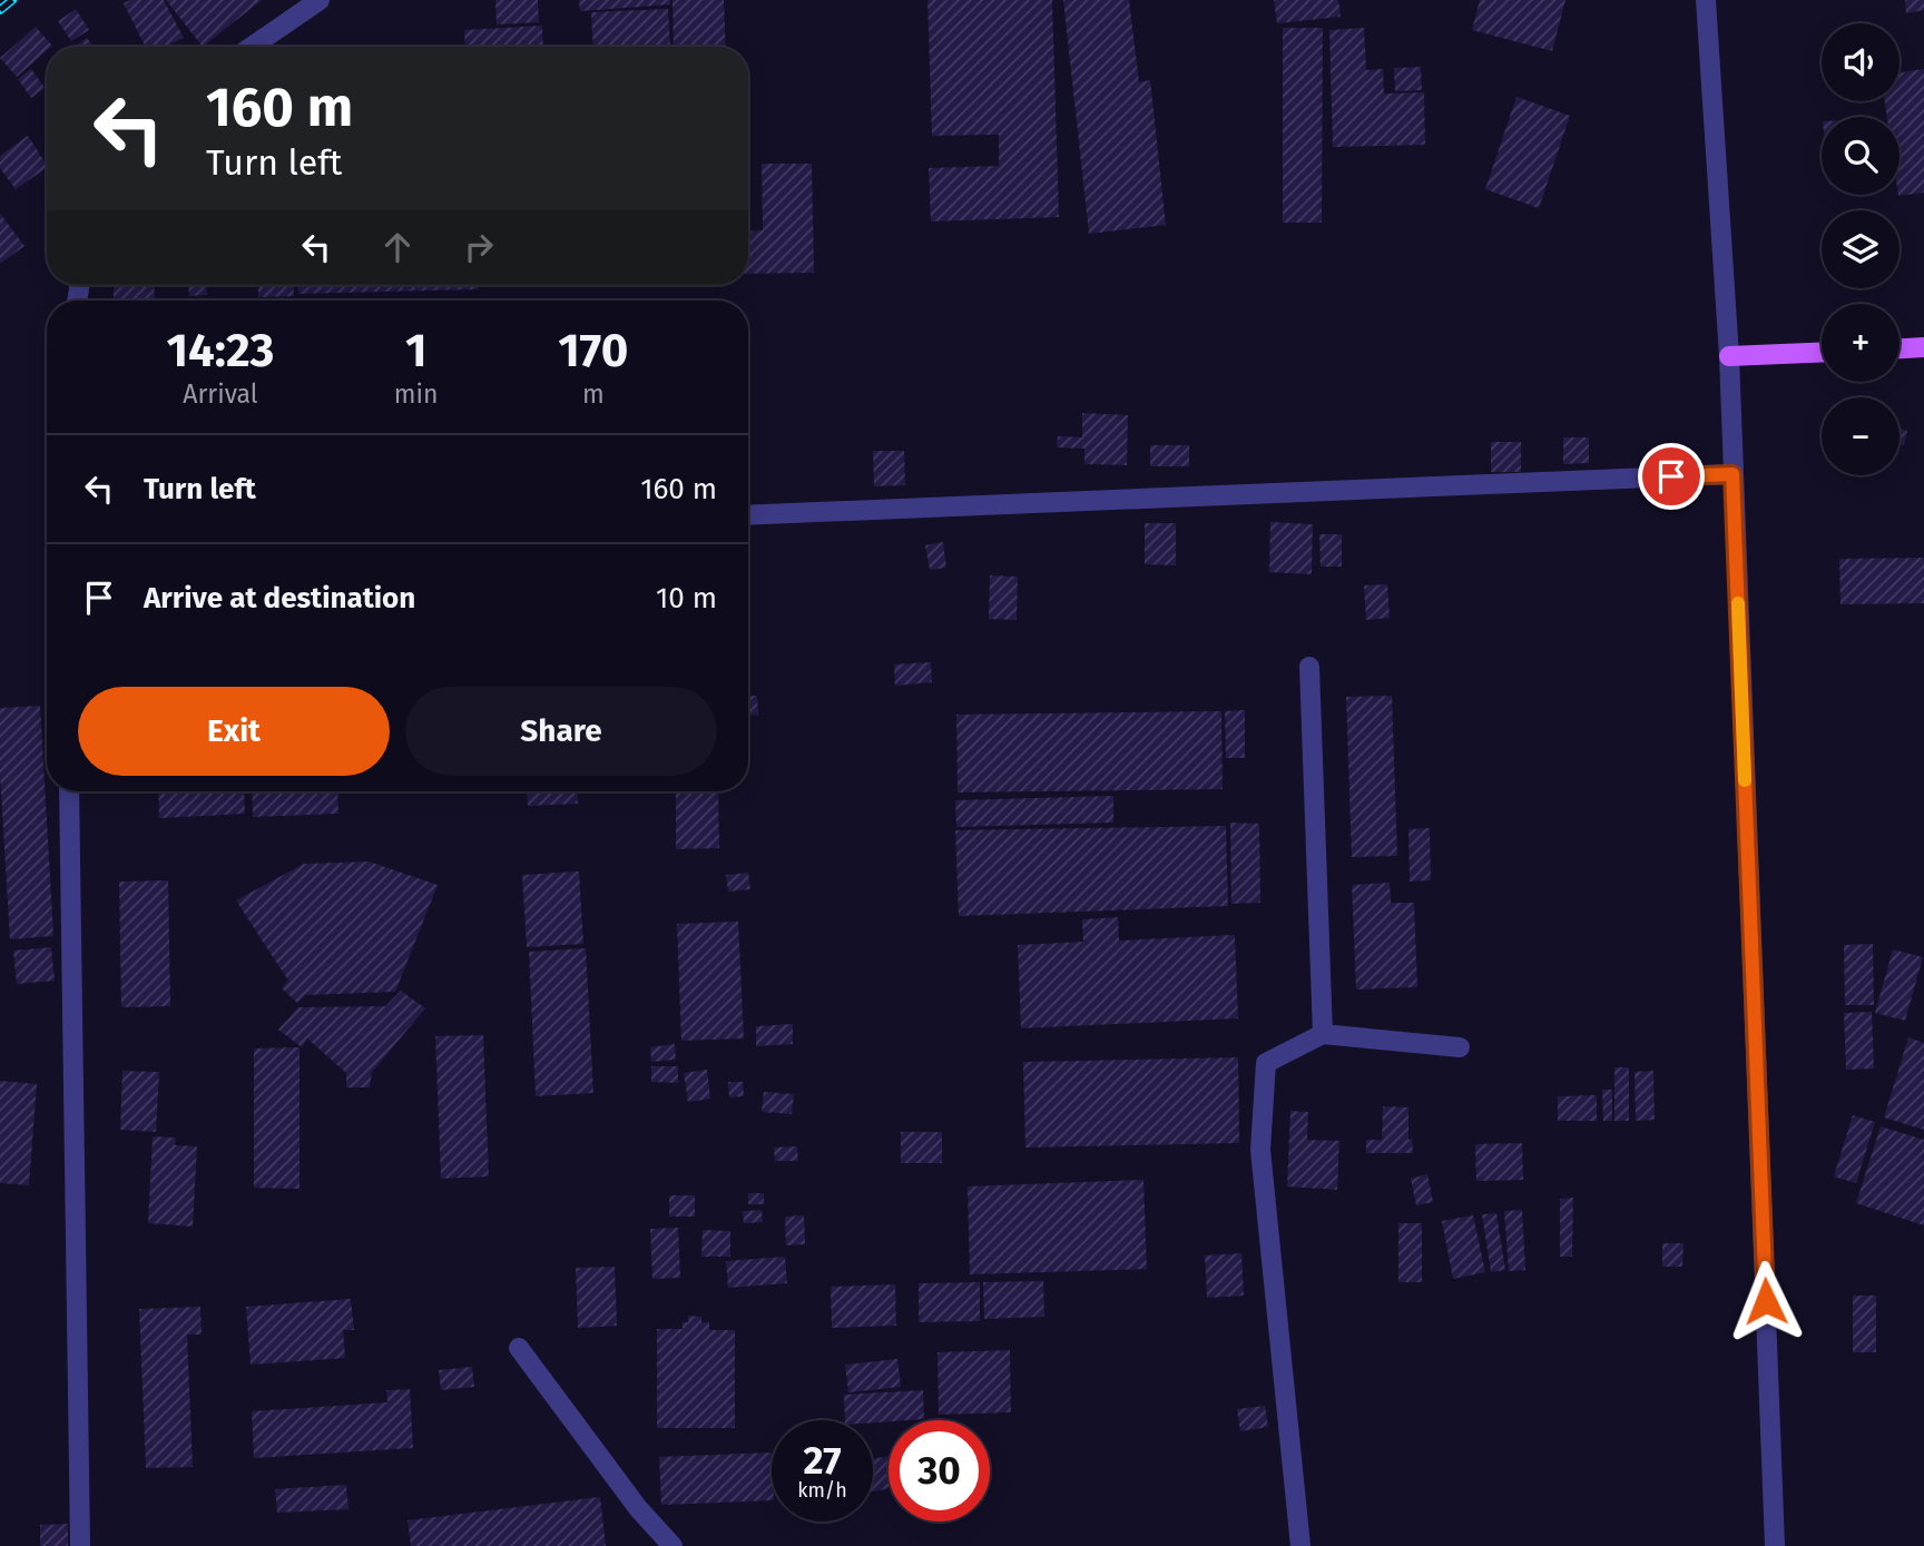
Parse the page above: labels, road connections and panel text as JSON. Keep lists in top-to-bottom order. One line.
{"page":{"map_buttons":["+","−"],"turn":["160 m","Turn left"],"eta":["14:23","Arrival","1","min","170","m"],"list":[{"name":"Turn left","value":"160 m"},{"name":"Arrive at destination","value":"10 m"}],"buttons":["Exit","Share"],"speed":"27 km/h","limit":"30"}}
